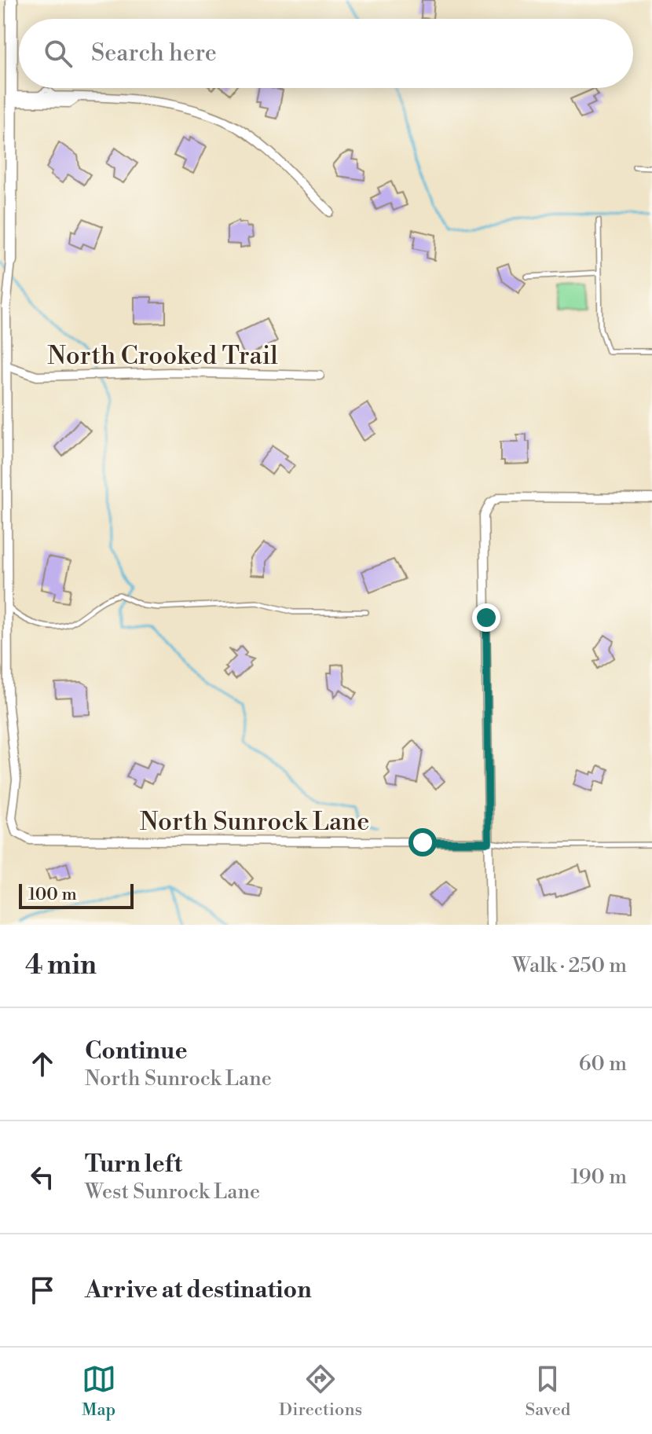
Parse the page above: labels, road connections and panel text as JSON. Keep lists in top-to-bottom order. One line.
{"streets":{"street":["North Crooked Trail","North Sunrock Lane"]},"scale_bar":"100 m","page":{"search":"Search here","scale":"100 m","heading":["4 min","Walk · 250 m"],"list":[["Continue","North Sunrock Lane","60 m"],["Turn left","West Sunrock Lane","190 m"],"Arrive at destination"],"nav":["Map","Directions","Saved"]}}
